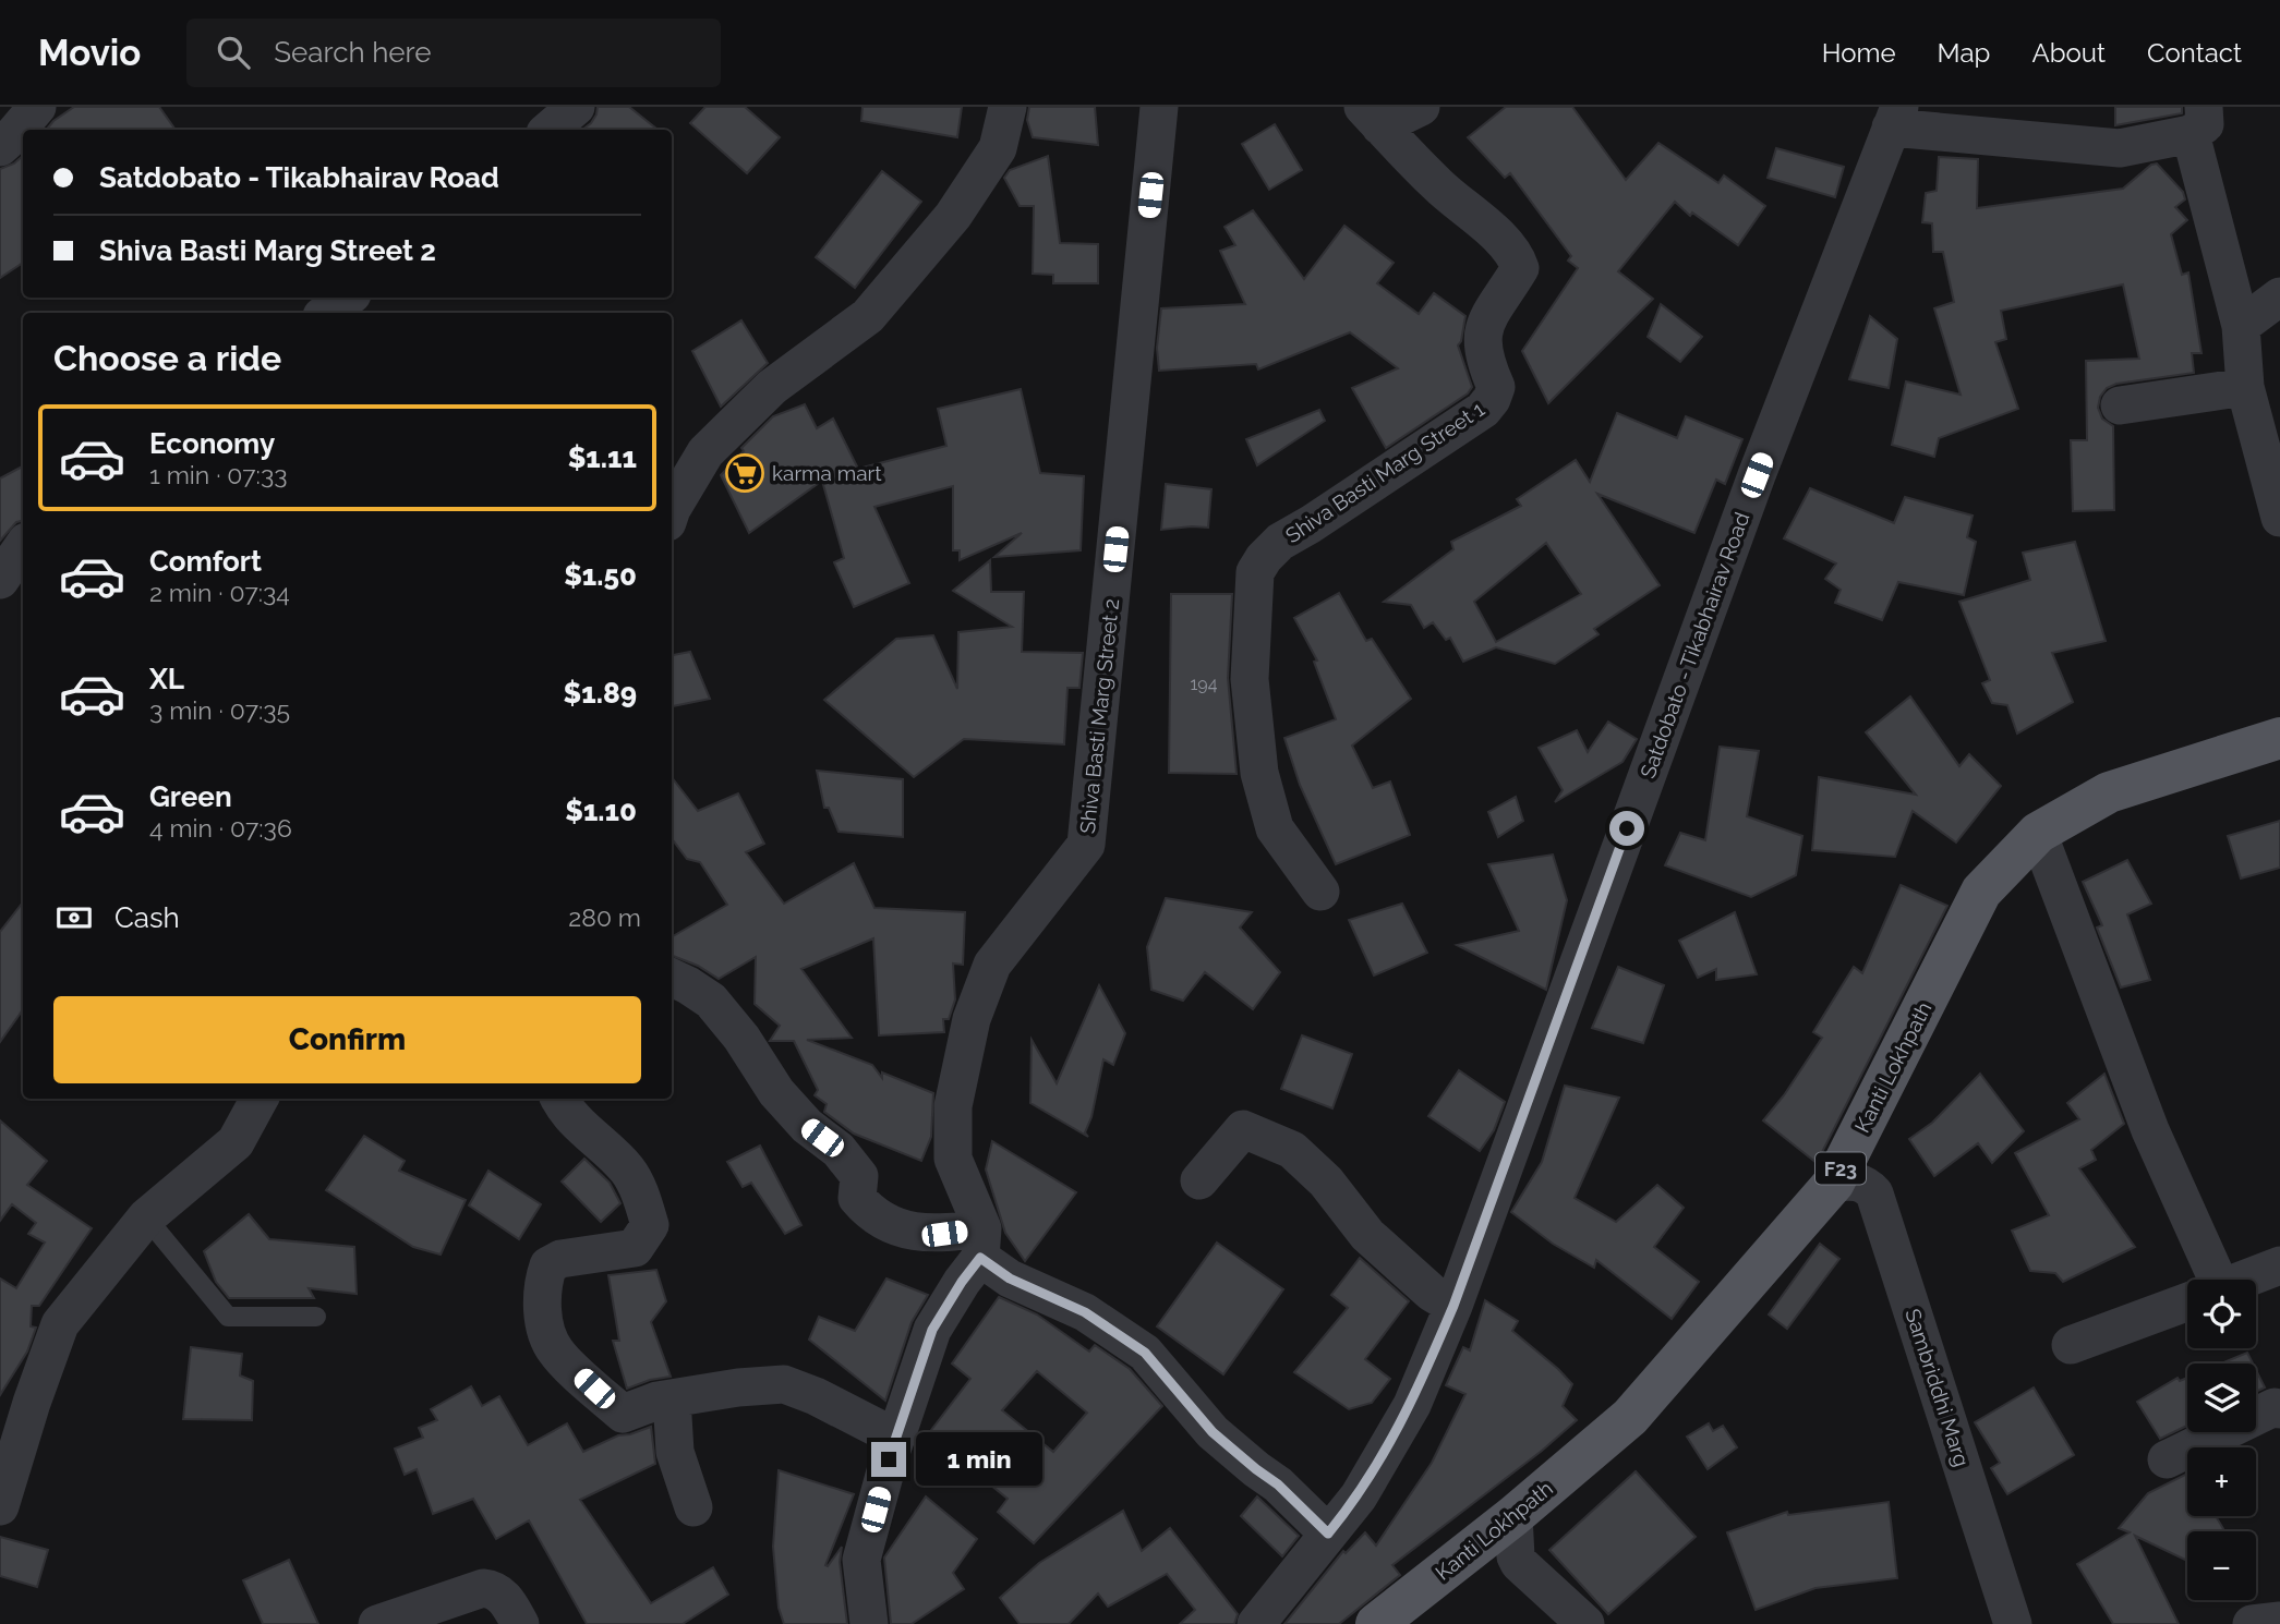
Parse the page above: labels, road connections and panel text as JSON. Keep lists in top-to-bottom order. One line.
{"streets":{"main road":["Kanti Lokhpath","F23"],"street":["Shiva Basti Marg Street 1","Satdobato - Tikabhairav Road","Shiva Basti Marg Street 2","Sambriddhi Marg"]},"crossings":[["Kanti Lokhpath","Sambriddhi Marg"]],"places":{"supermarket":["karma mart"]},"house_numbers":["194"],"page":{"header":"Movio","search":"Search here","nav":["Home","Map","About","Contact"],"banner":["Satdobato - Tikabhairav Road","Shiva Basti Marg Street 2"],"heading":"Choose a ride","list":[{"name":"Economy","note":"1 min · 07:33","value":"$1.11"},{"name":"Comfort","note":"2 min · 07:34","value":"$1.50"},{"name":"XL","note":"3 min · 07:35","value":"$1.89"},{"name":"Green","note":"4 min · 07:36","value":"$1.10"}],"pay":["Cash","280 m"],"buttons":"Confirm","map_buttons":["+","−"],"bubble":"1 min"}}
